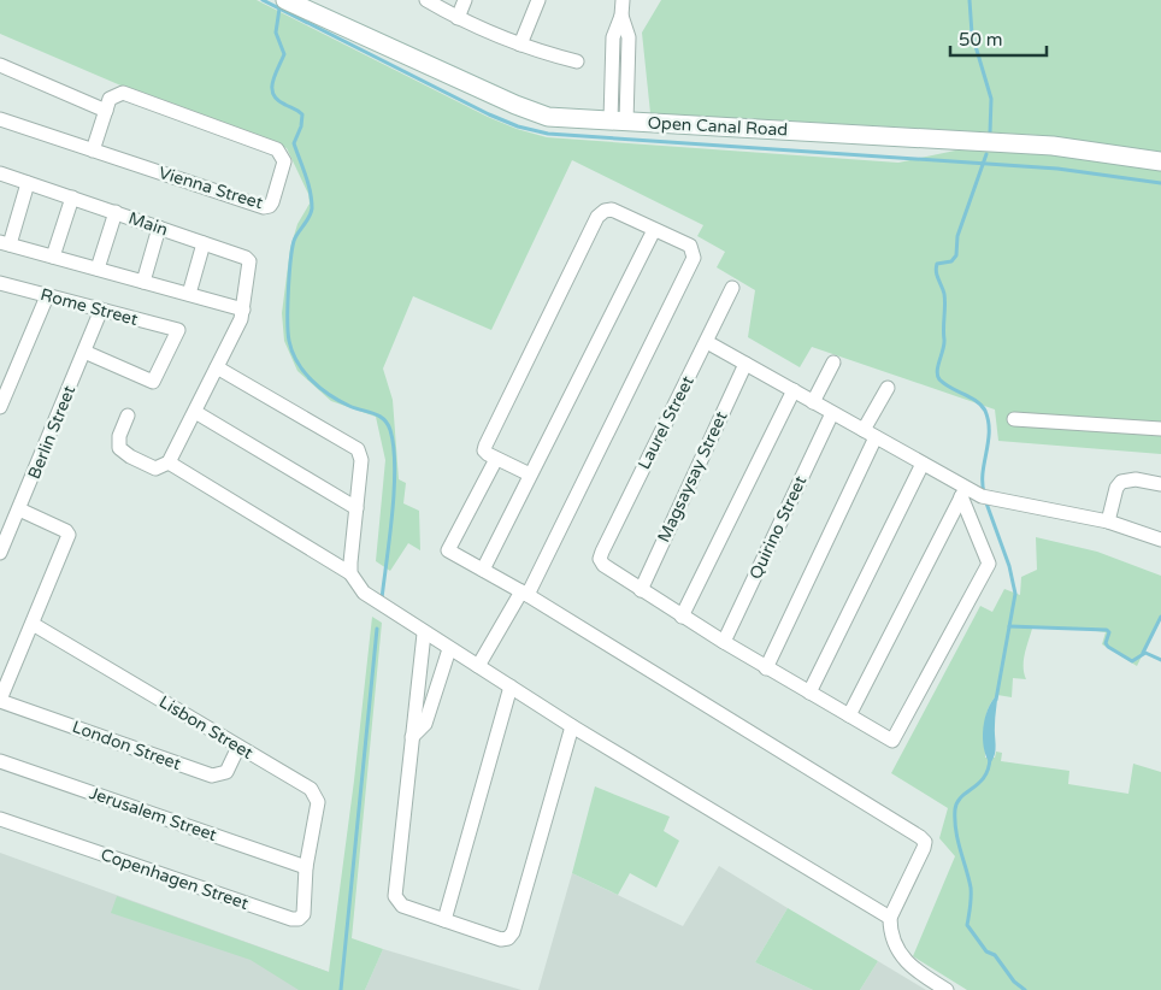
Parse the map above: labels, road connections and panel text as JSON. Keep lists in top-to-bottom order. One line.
{"streets":{"main road":["Open Canal Road"],"street":["Vienna Street","Main","Rome Street","Laurel Street","Berlin Street","Magsaysay Street","Quirino Street","Lisbon Street","London Street","Jerusalem Street","Copenhagen Street"]},"crossings":[["Rome Street","Berlin Street"],["Laurel Street","Magsaysay Street"],["Lisbon Street","London Street"],["Lisbon Street","Jerusalem Street"],["Lisbon Street","Copenhagen Street"],["Jerusalem Street","Copenhagen Street"]],"scale_bar":"50 m"}
